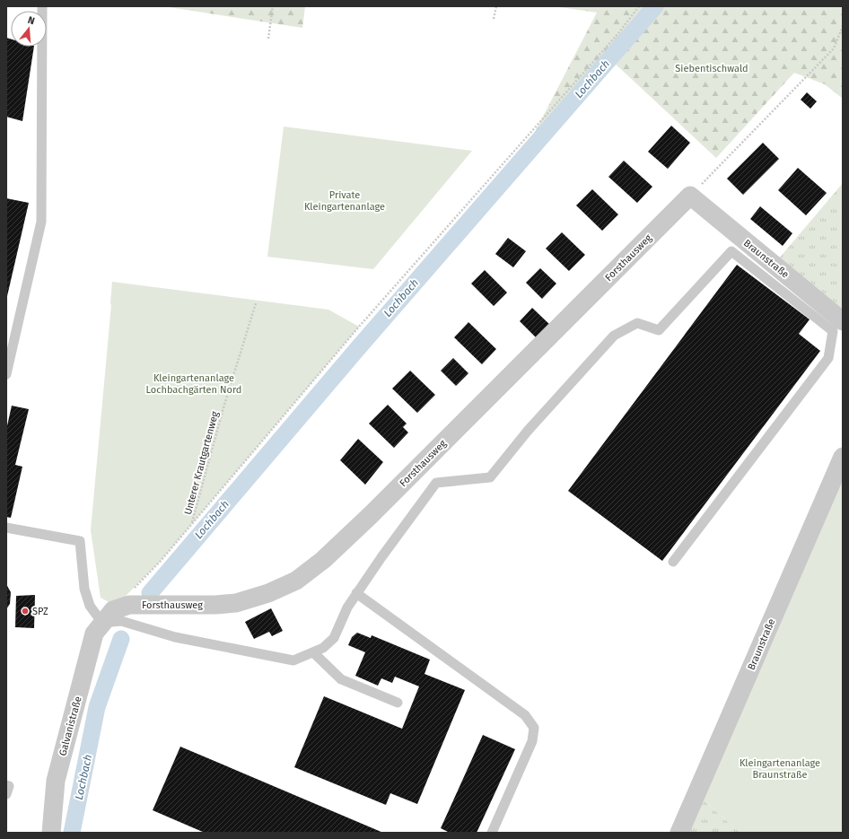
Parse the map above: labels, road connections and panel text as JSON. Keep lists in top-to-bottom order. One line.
{"streets":{"street":["Forsthausweg","Braunstraße","Galvanistraße"],"path":["Unterer Krautgartenweg"]},"crossings":[["Forsthausweg","Braunstraße"],["Forsthausweg","Galvanistraße"]],"water":["Lochbach"],"parks":["Siebentischwald","Private Kleingartenanlage","Kleingartenanlage Lochbachgärten Nord","Kleingartenanlage Braunstraße"],"places":["SPZ"],"north":"top"}
